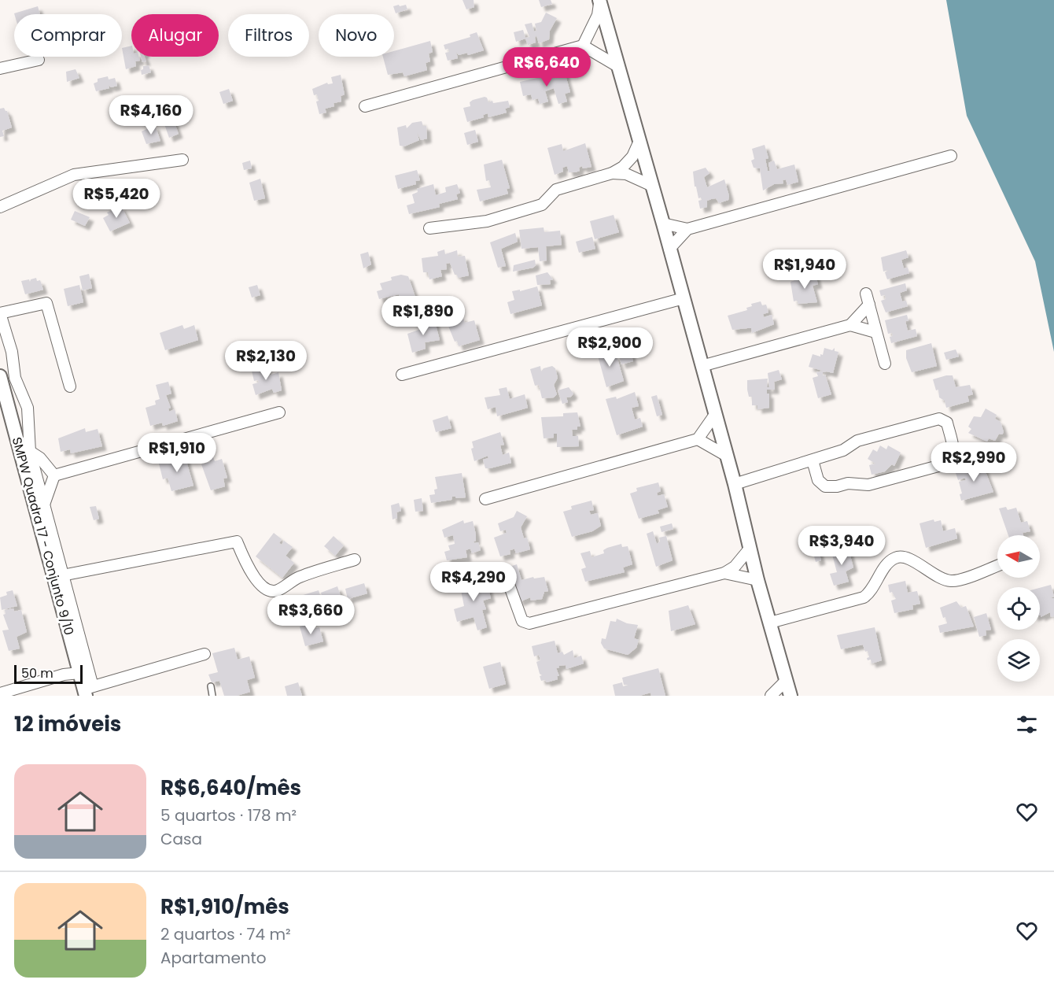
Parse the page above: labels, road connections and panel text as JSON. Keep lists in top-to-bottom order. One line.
{"streets":{"street":["SMPW Quadra 17 - Conjunto 9/10"]},"scale_bar":"50 m","north":"left","page":{"chip":["Comprar","Alugar","Filtros","Novo"],"price":["R$6,640","R$4,160","R$5,420","R$1,940","R$1,890","R$2,900","R$2,130","R$1,910","R$2,990","R$3,940","R$4,290","R$3,660"],"scale":"50 m","heading":"12 imóveis","list":[{"name":"R$6,640/mês","note":"5 quartos · 178 m² · Casa"},{"name":"R$1,910/mês","note":"2 quartos · 74 m² · Apartamento"}]}}
